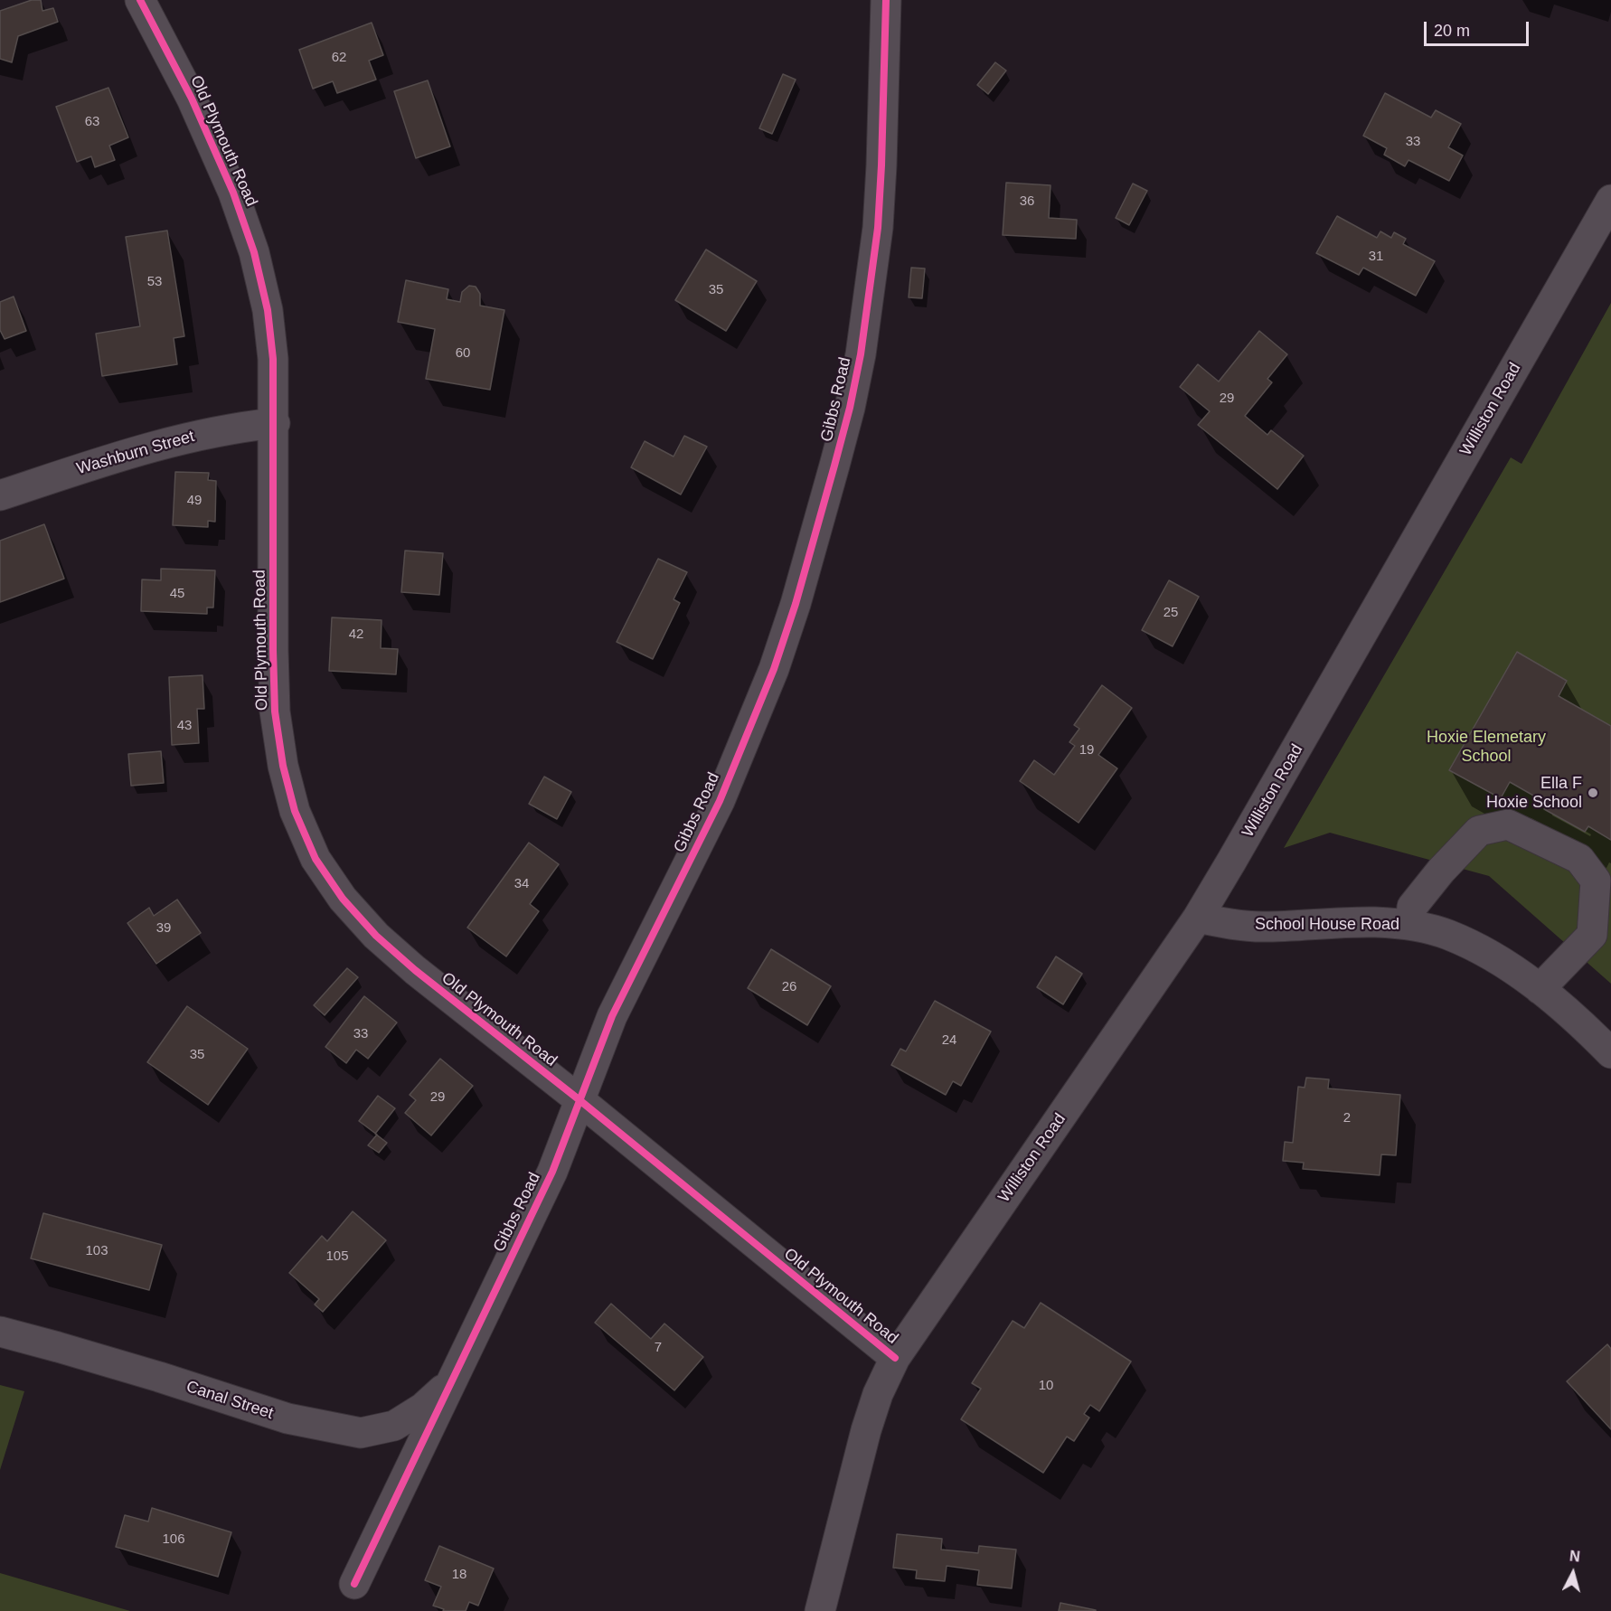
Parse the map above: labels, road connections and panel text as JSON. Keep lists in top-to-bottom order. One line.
{"streets":{"street":["Old Plymouth Road","Gibbs Road","Williston Road","Washburn Street","School House Road","Canal Street"]},"crossings":[["Old Plymouth Road","Gibbs Road"],["Old Plymouth Road","Williston Road"],["Old Plymouth Road","Washburn Street"],["Gibbs Road","Canal Street"],["Williston Road","School House Road"]],"parks":["Hoxie Elemetary School"],"places":["Ella F Hoxie School"],"house_numbers":["62","63","33","36","31","53","35","60","29","49","45","25","42","43","19","34","39","26","33","24","35","29","2","103","105","7","10","106","18"],"scale_bar":"20 m","north":"top"}
